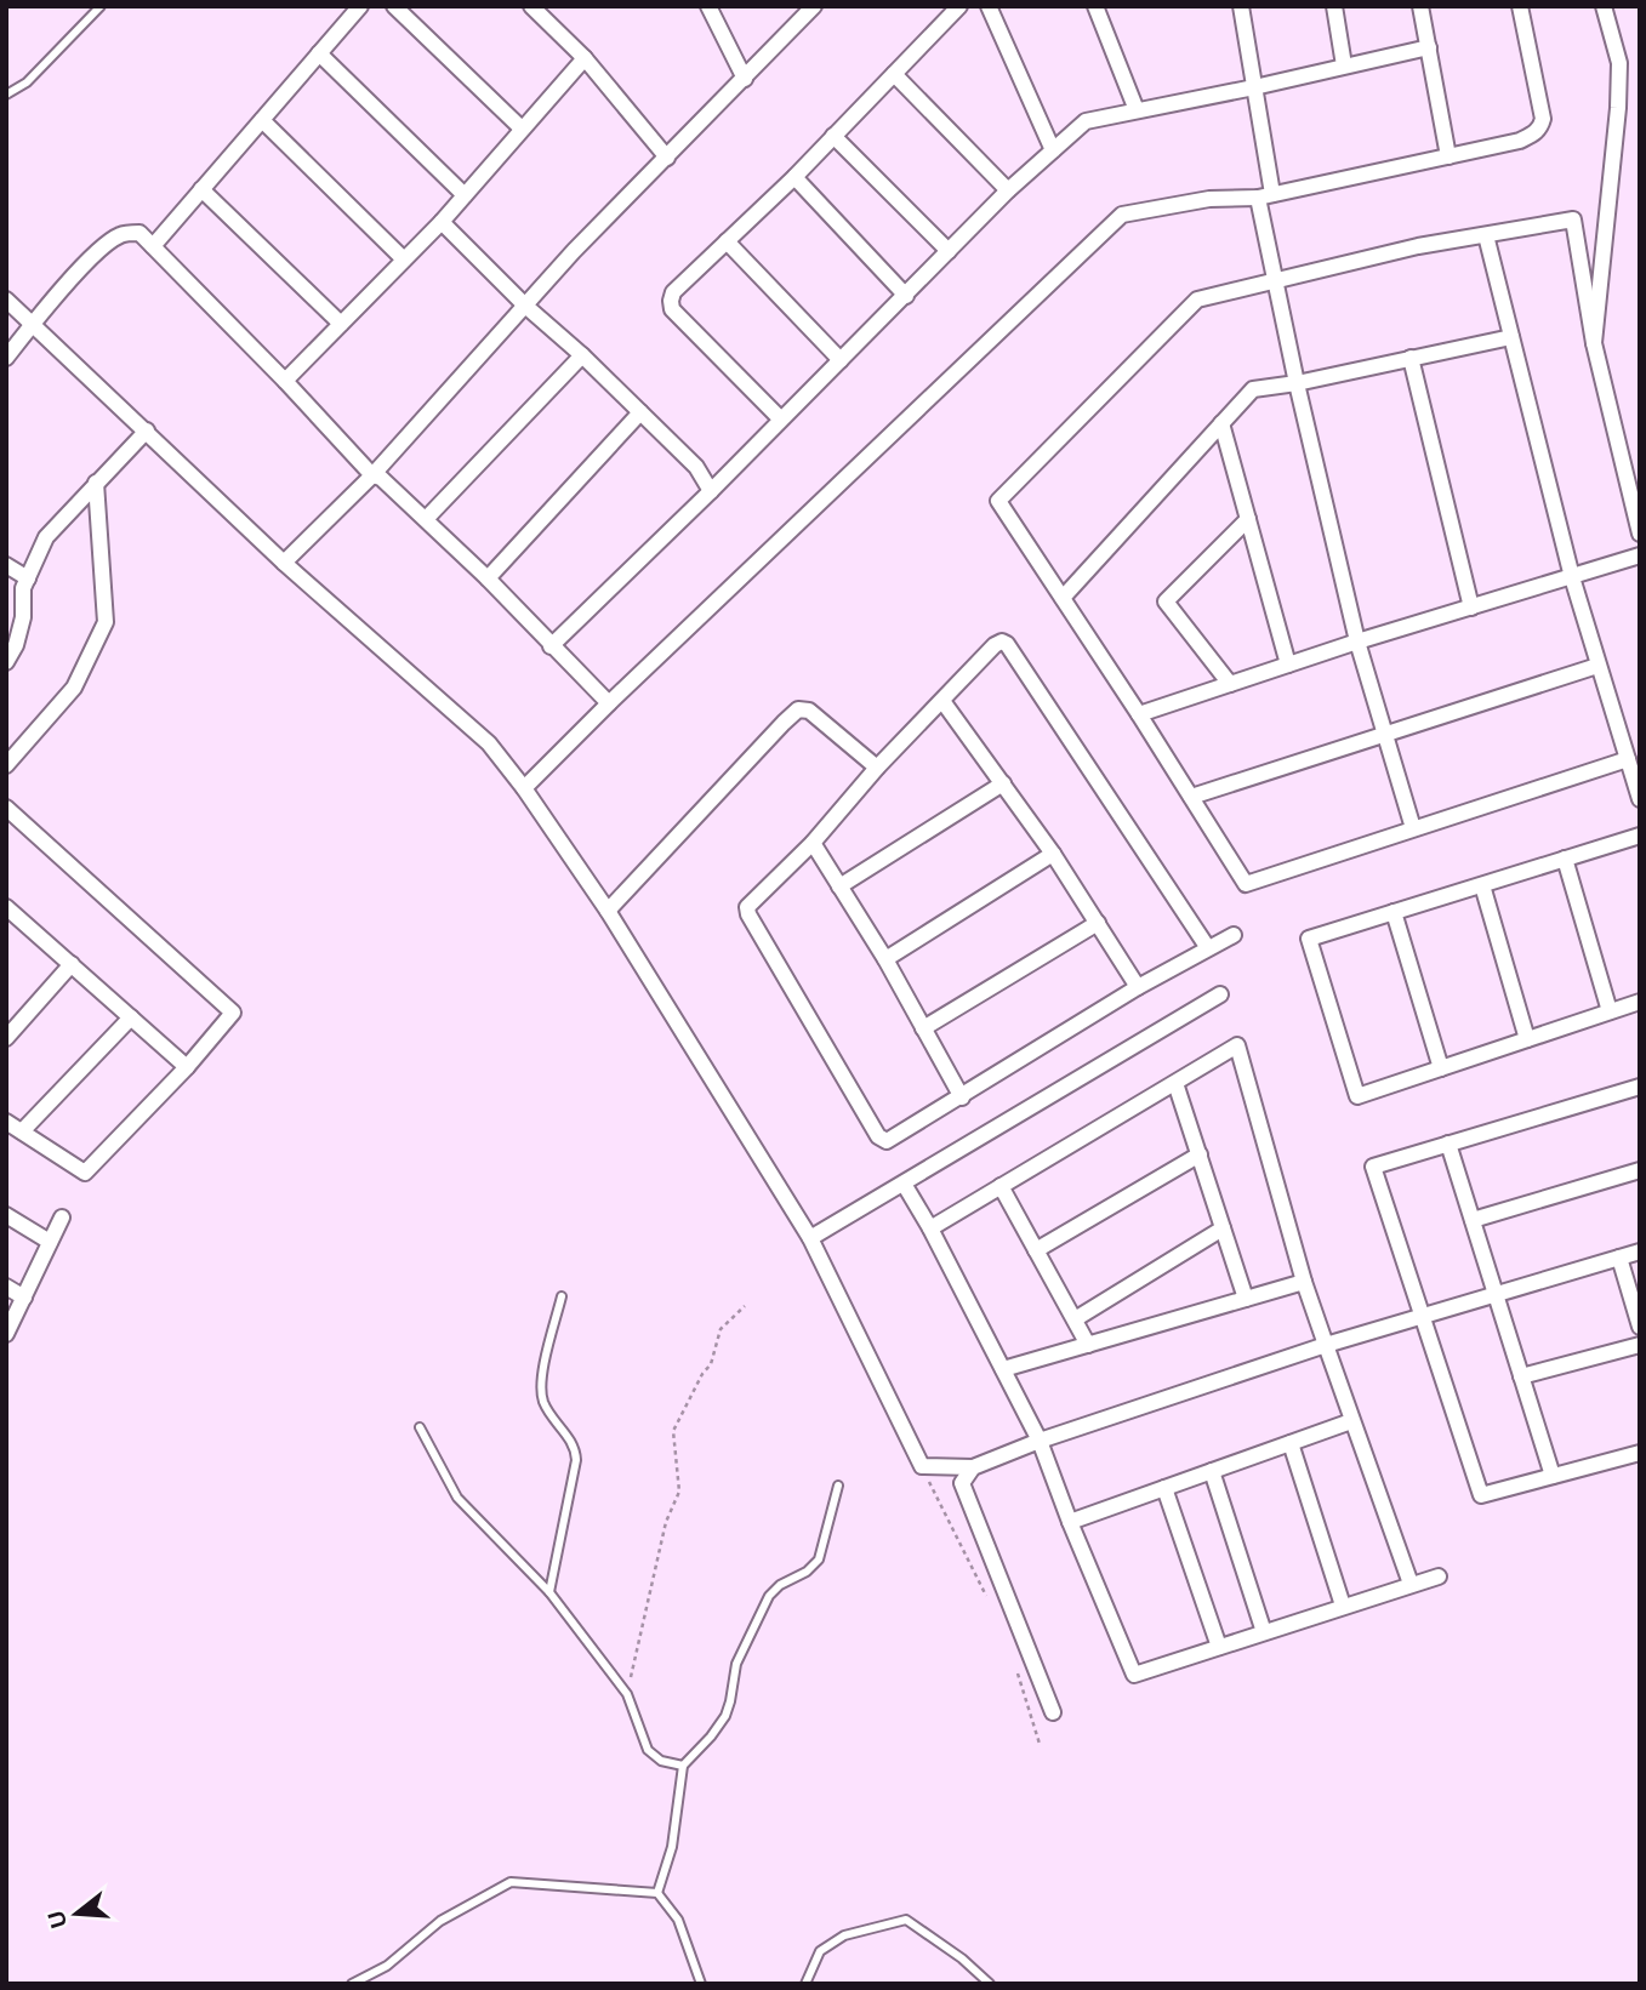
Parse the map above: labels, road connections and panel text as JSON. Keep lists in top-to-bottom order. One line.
{"north":"left"}
